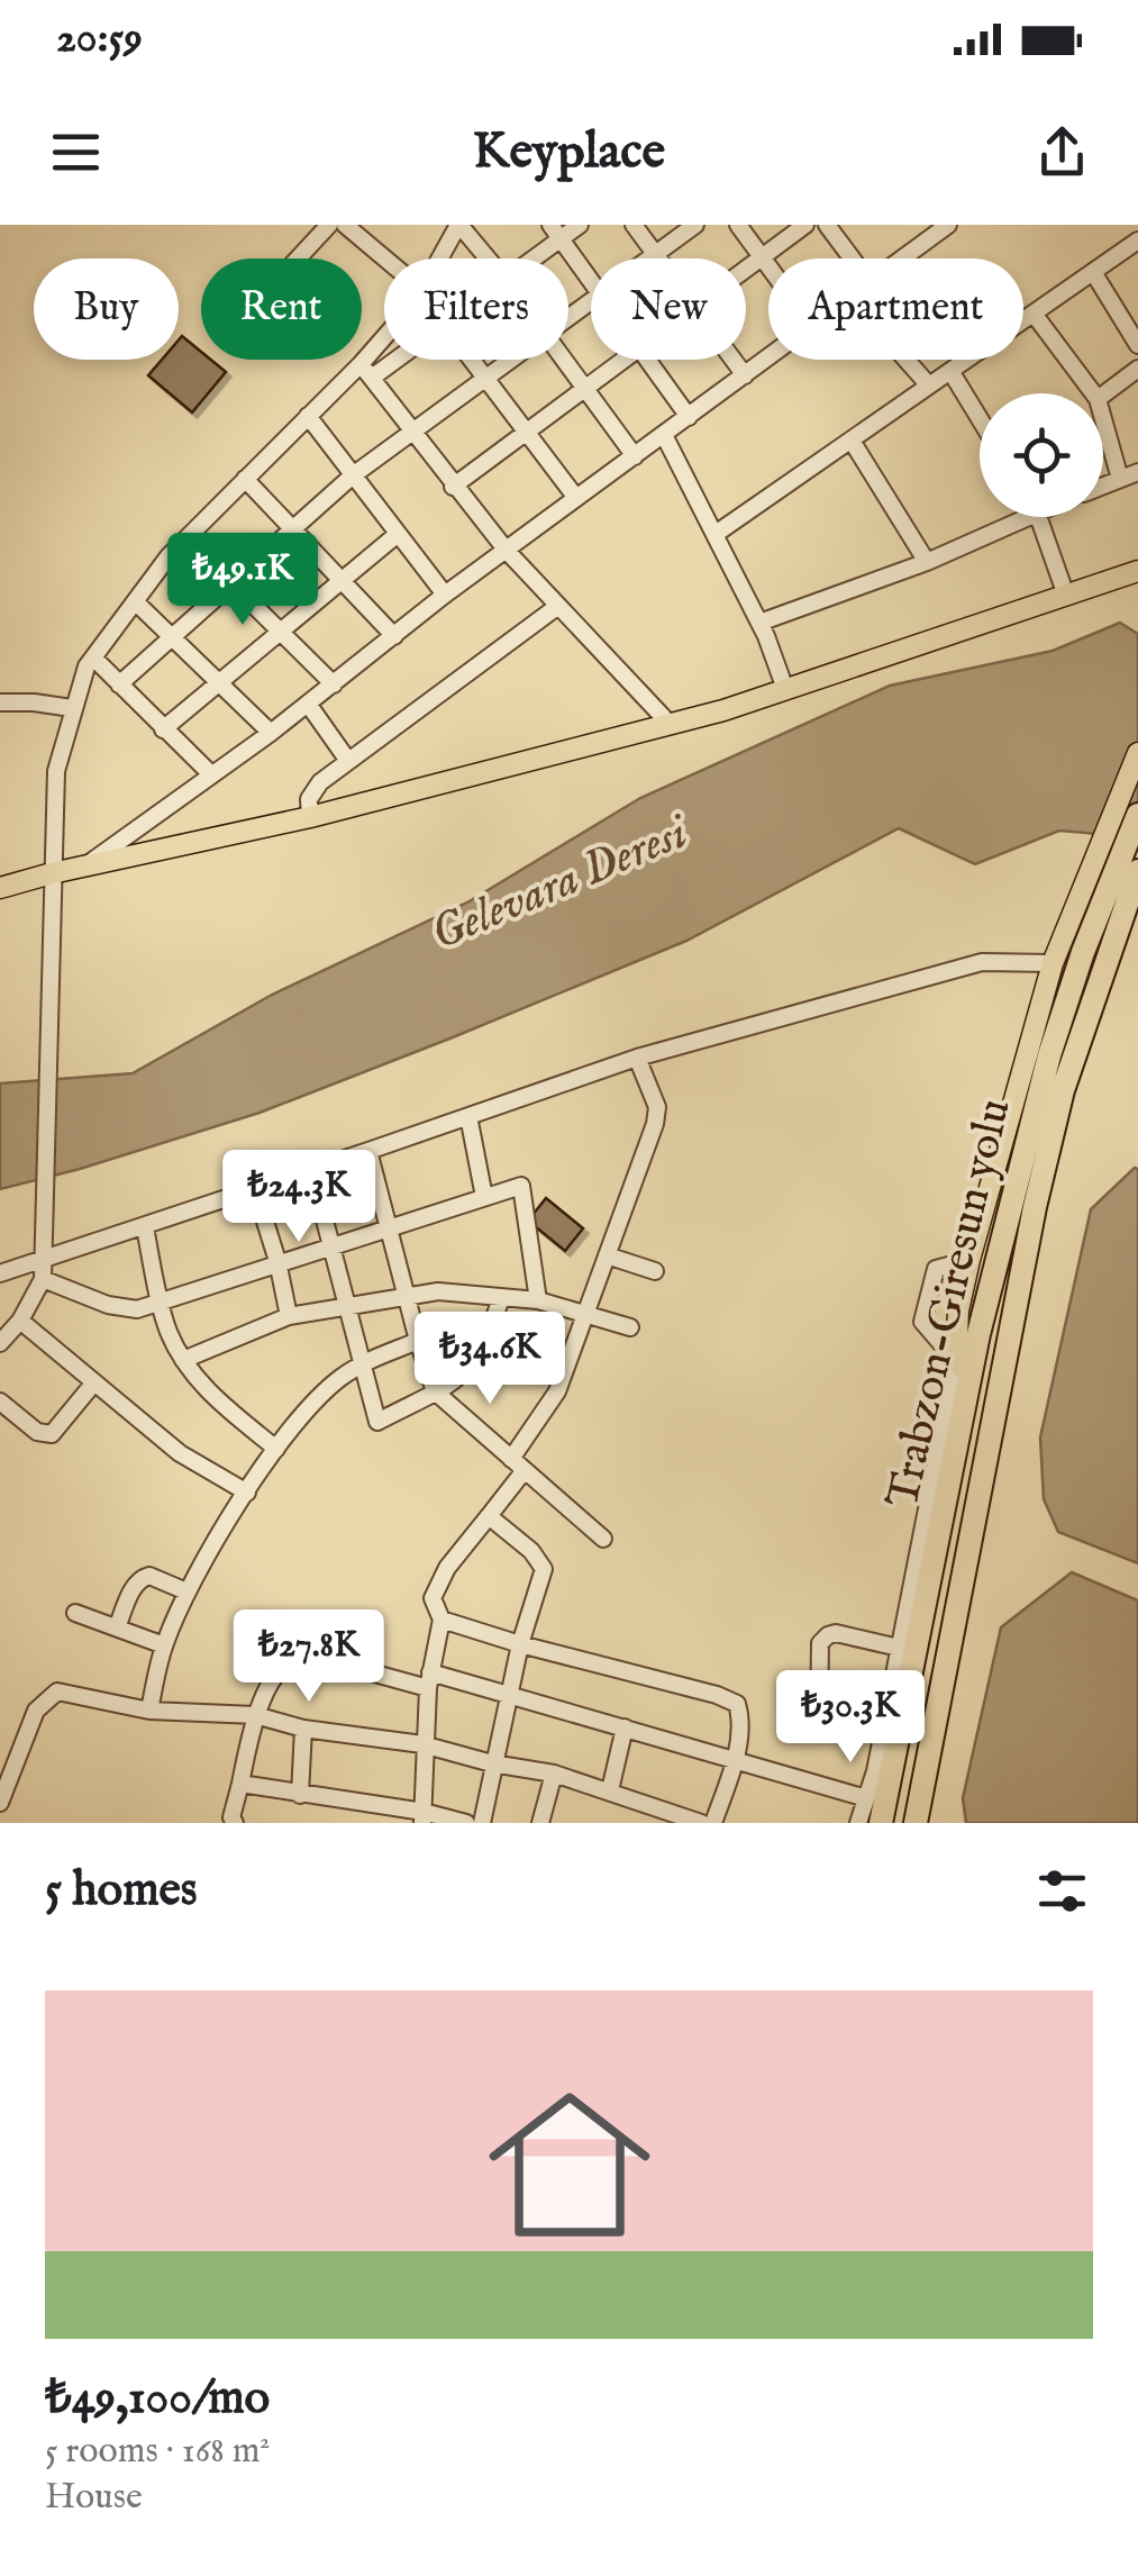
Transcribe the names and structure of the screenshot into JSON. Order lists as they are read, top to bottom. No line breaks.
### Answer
{"streets":{"highway":["Trabzon-Giresun yolu"]},"water":["Gelevara Deresi"],"page":{"status":"20:59","header":"Keyplace","chip":["Buy","Rent","Filters","New","Apartment"],"price":["₺49.1K","₺24.3K","₺34.6K","₺27.8K","₺30.3K"],"heading":"5 homes","list":[{"name":"₺49,100/mo","note":"5 rooms · 168 m² · House"}]}}
